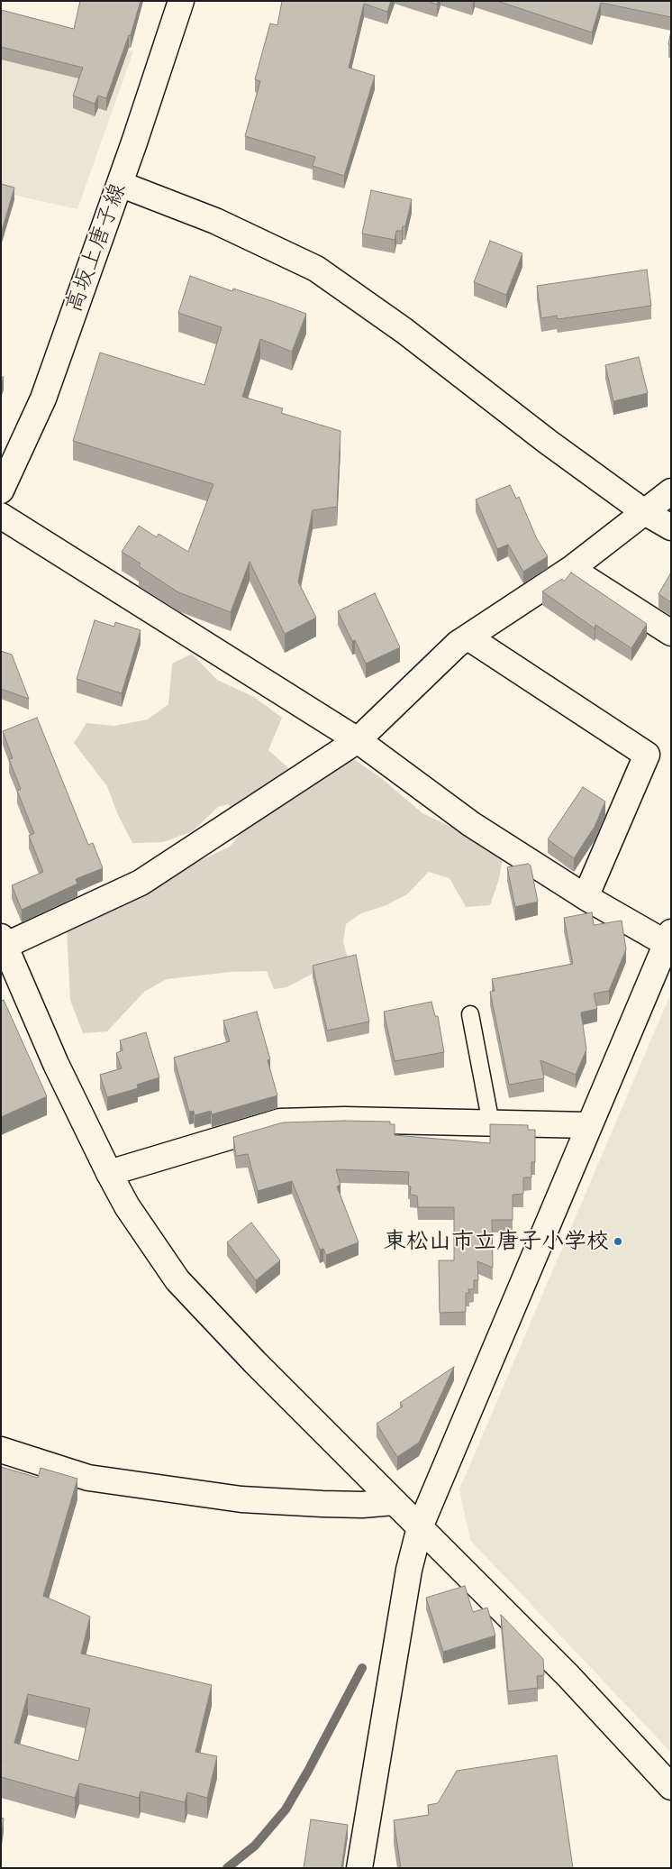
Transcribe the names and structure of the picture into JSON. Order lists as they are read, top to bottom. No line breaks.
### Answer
{"streets":{"street":["高坂上唐子線"]},"places":["東松山市立唐子小学校"]}
